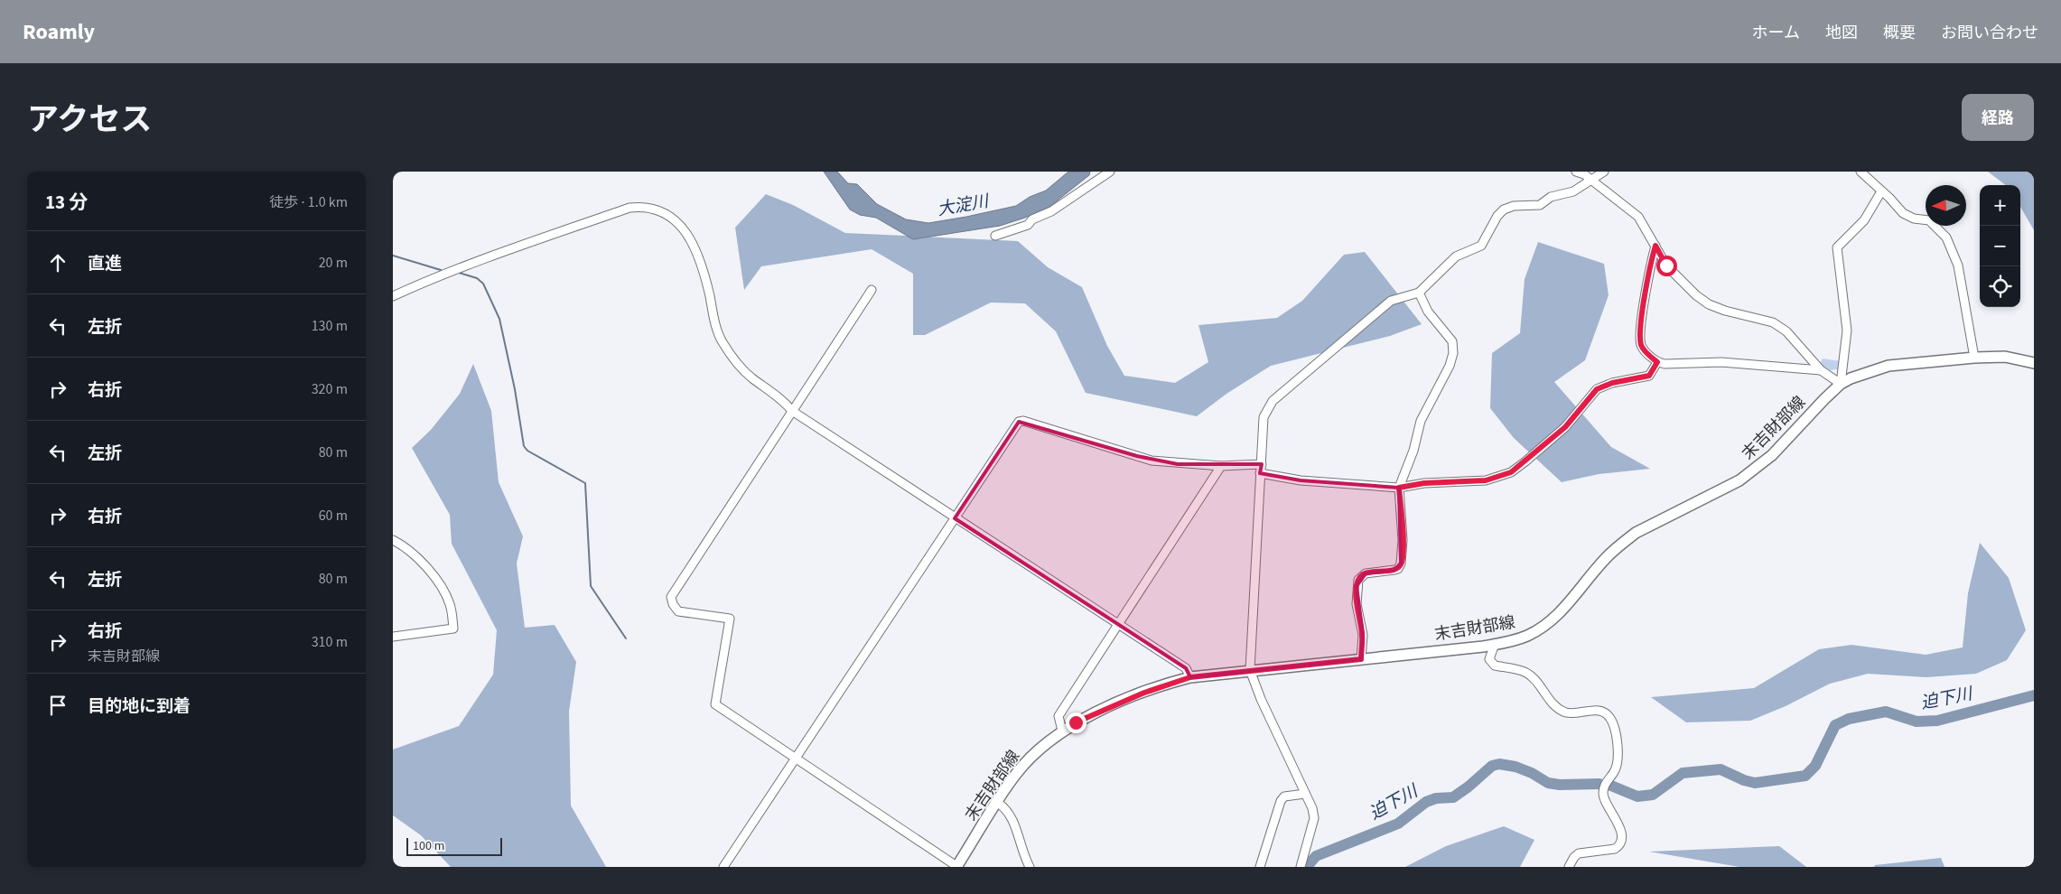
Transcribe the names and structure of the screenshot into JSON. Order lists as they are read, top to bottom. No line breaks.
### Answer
{"streets":{"main road":["末吉財部線"]},"water":["大淀川","迫下川"],"scale_bar":"100 m","north":"left","page":{"header":"Roamly","nav":["ホーム","地図","概要","お問い合わせ"],"title":"アクセス","buttons":"経路","heading":["13 分","徒歩 · 1.0 km"],"map_buttons":["+","−"],"list":[["直進","20 m"],["左折","130 m"],["右折","320 m"],["左折","80 m"],["右折","60 m"],["左折","80 m"],["右折","末吉財部線","310 m"],"目的地に到着"],"scale":"100 m"}}
